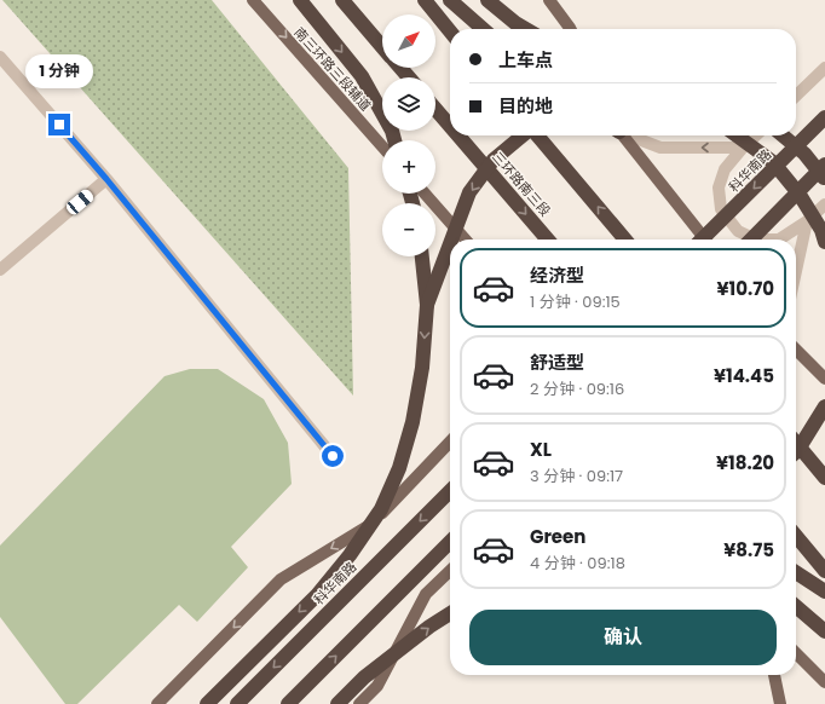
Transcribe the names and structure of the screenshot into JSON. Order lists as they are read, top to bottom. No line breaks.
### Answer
{"streets":{"highway":["科华南路","三环路南三段"],"main road":["南三环路三段辅道"]},"one_way":["南三环路三段辅道"],"north":"top right","page":{"map_buttons":["+","−"],"banner":["上车点","目的地"],"bubble":"1 分钟","list":[{"name":"经济型","note":"1 分钟 · 09:15","value":"¥10.70"},{"name":"舒适型","note":"2 分钟 · 09:16","value":"¥14.45"},{"name":"XL","note":"3 分钟 · 09:17","value":"¥18.20"},{"name":"Green","note":"4 分钟 · 09:18","value":"¥8.75"}],"buttons":"确认"}}
